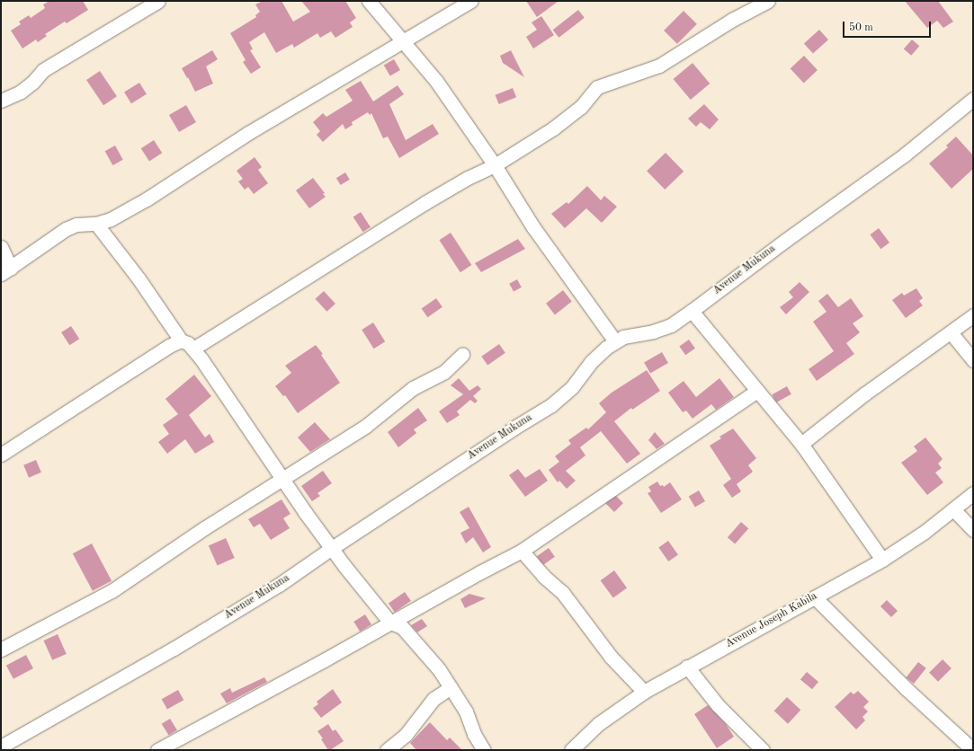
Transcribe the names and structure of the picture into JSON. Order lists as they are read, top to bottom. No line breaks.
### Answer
{"streets":{"street":["Avenue Mukuna","Avenue Joseph Kabila"]},"scale_bar":"50 m"}
